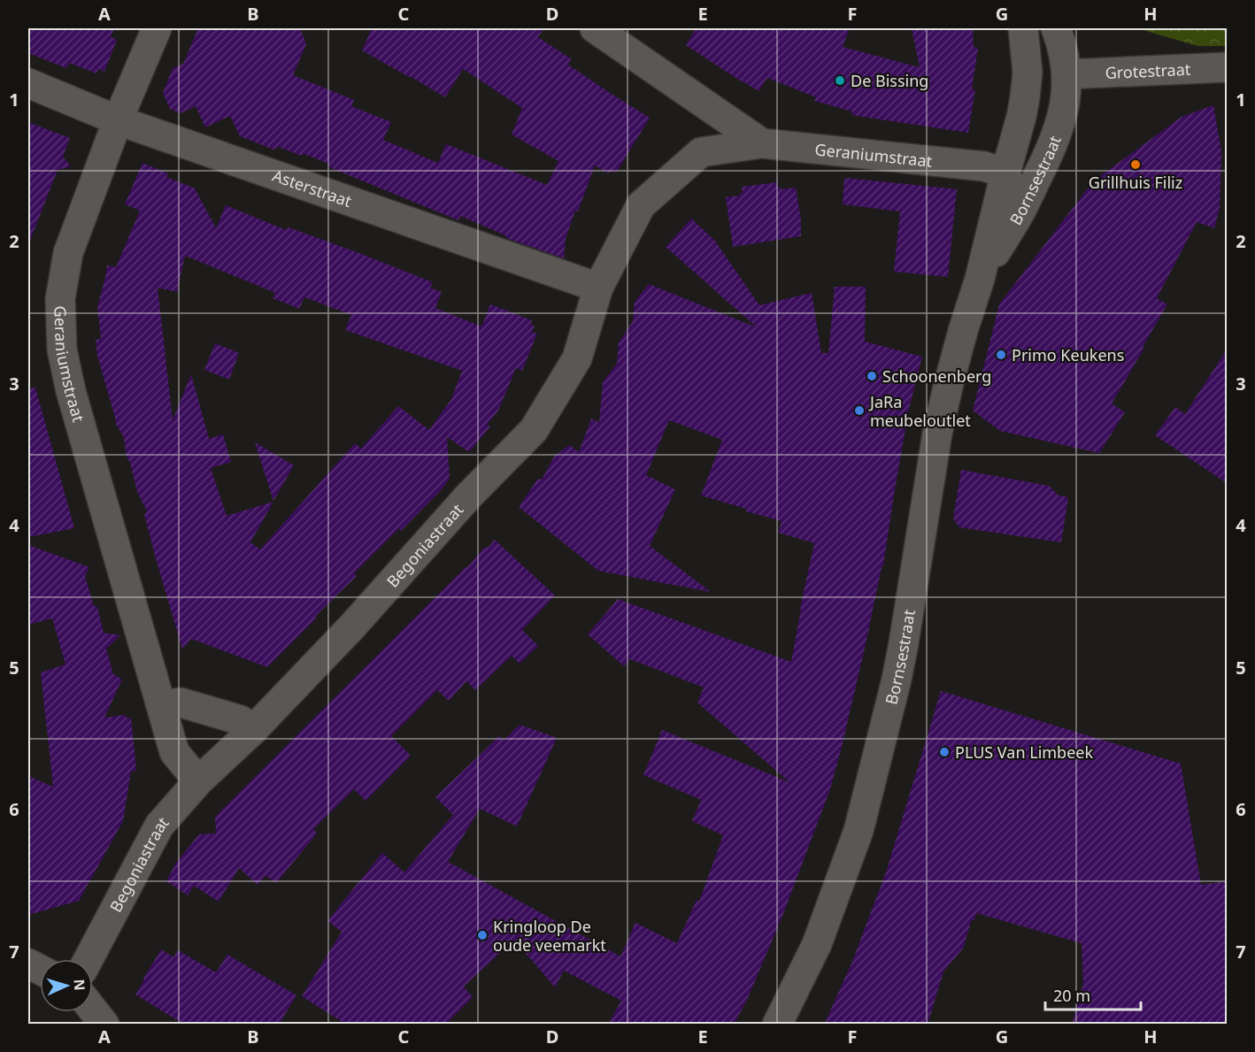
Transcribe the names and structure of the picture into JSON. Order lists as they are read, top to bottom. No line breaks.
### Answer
{"streets":{"street":["Grotestraat","Geraniumstraat","Bornsestraat","Asterstraat","Begoniastraat"]},"crossings":[["Grotestraat","Bornsestraat"],["Geraniumstraat","Bornsestraat"],["Geraniumstraat","Asterstraat"],["Geraniumstraat","Begoniastraat"],["Asterstraat","Begoniastraat"]],"places":["De Bissing","Grillhuis Filiz","Primo Keukens","Schoonenberg","JaRa meubeloutlet","PLUS Van Limbeek","Kringloop De oude veemarkt"],"scale_bar":"20 m","north":"right","grid":{"columns":["A","B","C","D","E","F","G","H"],"rows":["1","2","3","4","5","6","7"]}}
